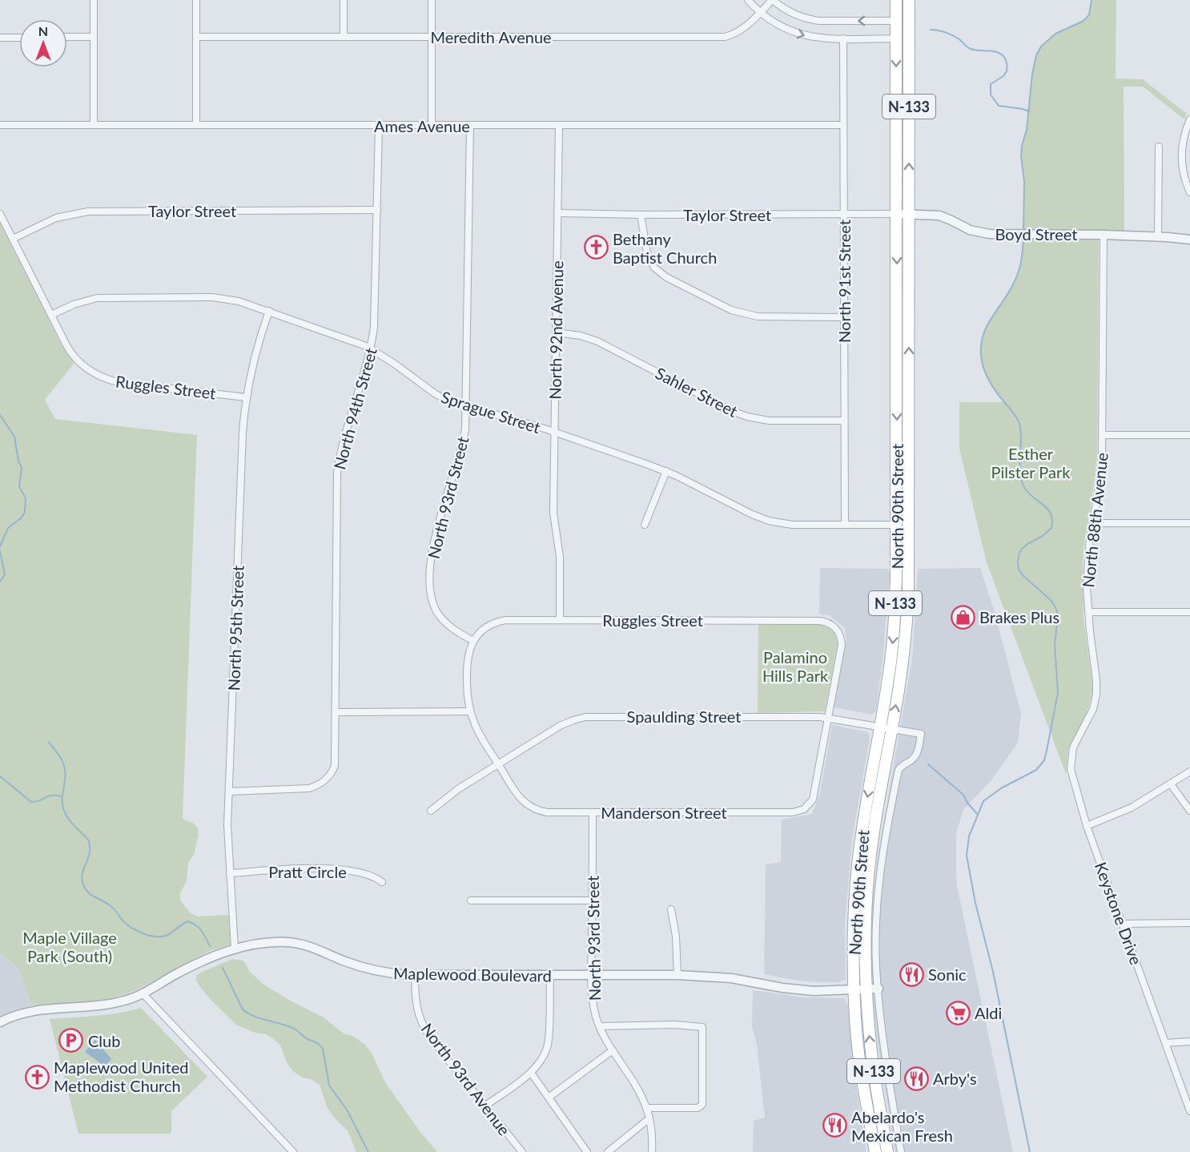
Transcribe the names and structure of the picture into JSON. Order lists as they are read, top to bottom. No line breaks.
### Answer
{"streets":{"main road":["N-133","North 90th Street"],"street":["Meredith Avenue","Ames Avenue","Taylor Street","Boyd Street","North 91st Street","North 92nd Avenue","Ruggles Street","Sahler Street","North 94th Street","Sprague Street","North 93rd Street","North 88th Avenue","North 95th Street","Spaulding Street","Manderson Street","Pratt Circle","Keystone Drive","Maplewood Boulevard","North 93rd Avenue"]},"crossings":[["Ames Avenue","North 91st Street"],["Ames Avenue","North 92nd Avenue"],["Ames Avenue","North 94th Street"],["Ames Avenue","North 93rd Street"],["Taylor Street","Boyd Street"],["Taylor Street","North 91st Street"],["Taylor Street","North 92nd Avenue"],["Taylor Street","Ruggles Street"],["Taylor Street","North 94th Street"],["Taylor Street","North 90th Street"],["Boyd Street","North 90th Street"],["Boyd Street","North 88th Avenue"],["North 91st Street","Sahler Street"],["North 91st Street","Sprague Street"],["North 92nd Avenue","Ruggles Street"],["North 92nd Avenue","Sahler Street"],["North 92nd Avenue","Sprague Street"],["Ruggles Street","Sprague Street"],["Ruggles Street","North 93rd Street"],["Ruggles Street","North 95th Street"],["Ruggles Street","Spaulding Street"],["Ruggles Street","Manderson Street"],["North 94th Street","Sprague Street"],["North 94th Street","North 95th Street"],["Sprague Street","North 93rd Street"],["Sprague Street","North 90th Street"],["Sprague Street","North 95th Street"],["North 93rd Street","Manderson Street"],["North 93rd Street","Maplewood Boulevard"],["North 90th Street","Spaulding Street"],["North 90th Street","Maplewood Boulevard"],["North 88th Avenue","Keystone Drive"],["North 95th Street","Pratt Circle"],["North 95th Street","Maplewood Boulevard"],["Spaulding Street","Manderson Street"],["Spaulding Street","Maplewood Boulevard"],["Maplewood Boulevard","North 93rd Avenue"]],"parks":["Esther Pilster Park","Palamino Hills Park","Maple Village Park (South)"],"places":{"church":["Bethany Baptist Church","Maplewood United Methodist Church"],"shop":["Brakes Plus"],"restaurant":["Sonic","Arby's","Abelardo's Mexican Fresh"],"supermarket":["Aldi"],"parking":["Club"]},"north":"top"}
